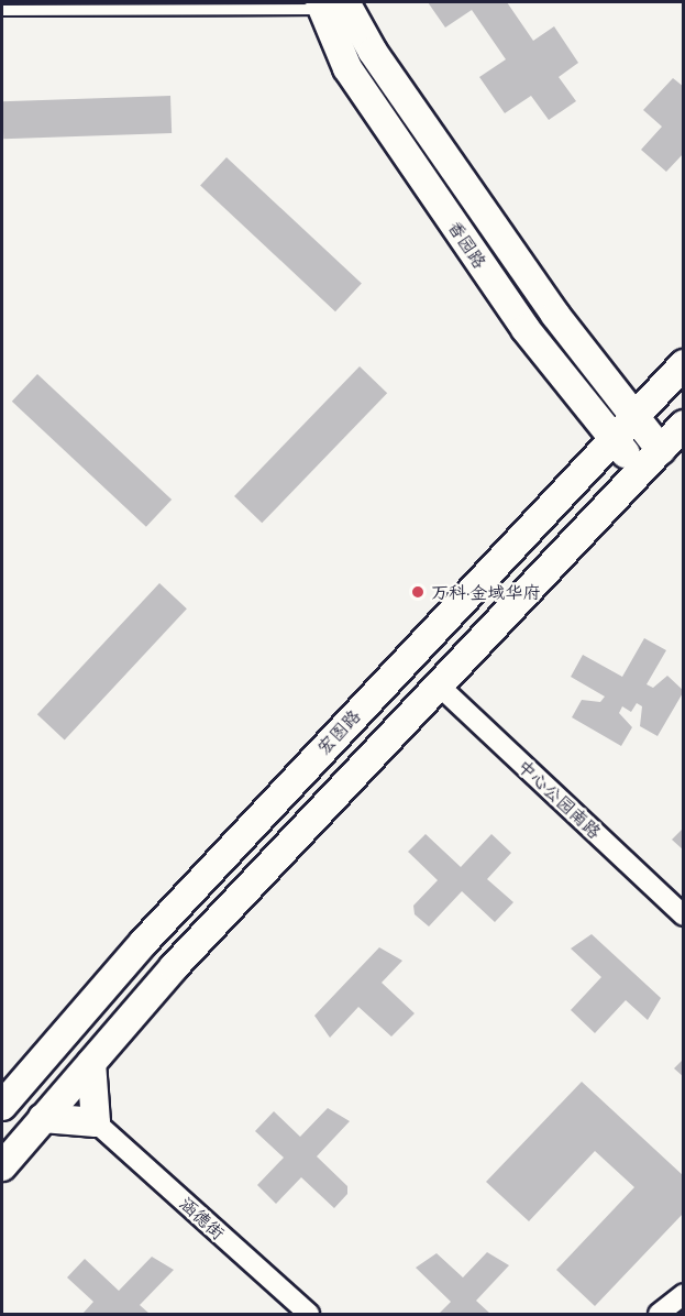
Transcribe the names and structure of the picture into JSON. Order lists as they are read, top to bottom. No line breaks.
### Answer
{"streets":{"main road":["香园路","宏图路"],"street":["中心公园南路","涵德街"]},"crossings":[["香园路","宏图路"]],"places":["万科·金域华府"]}
